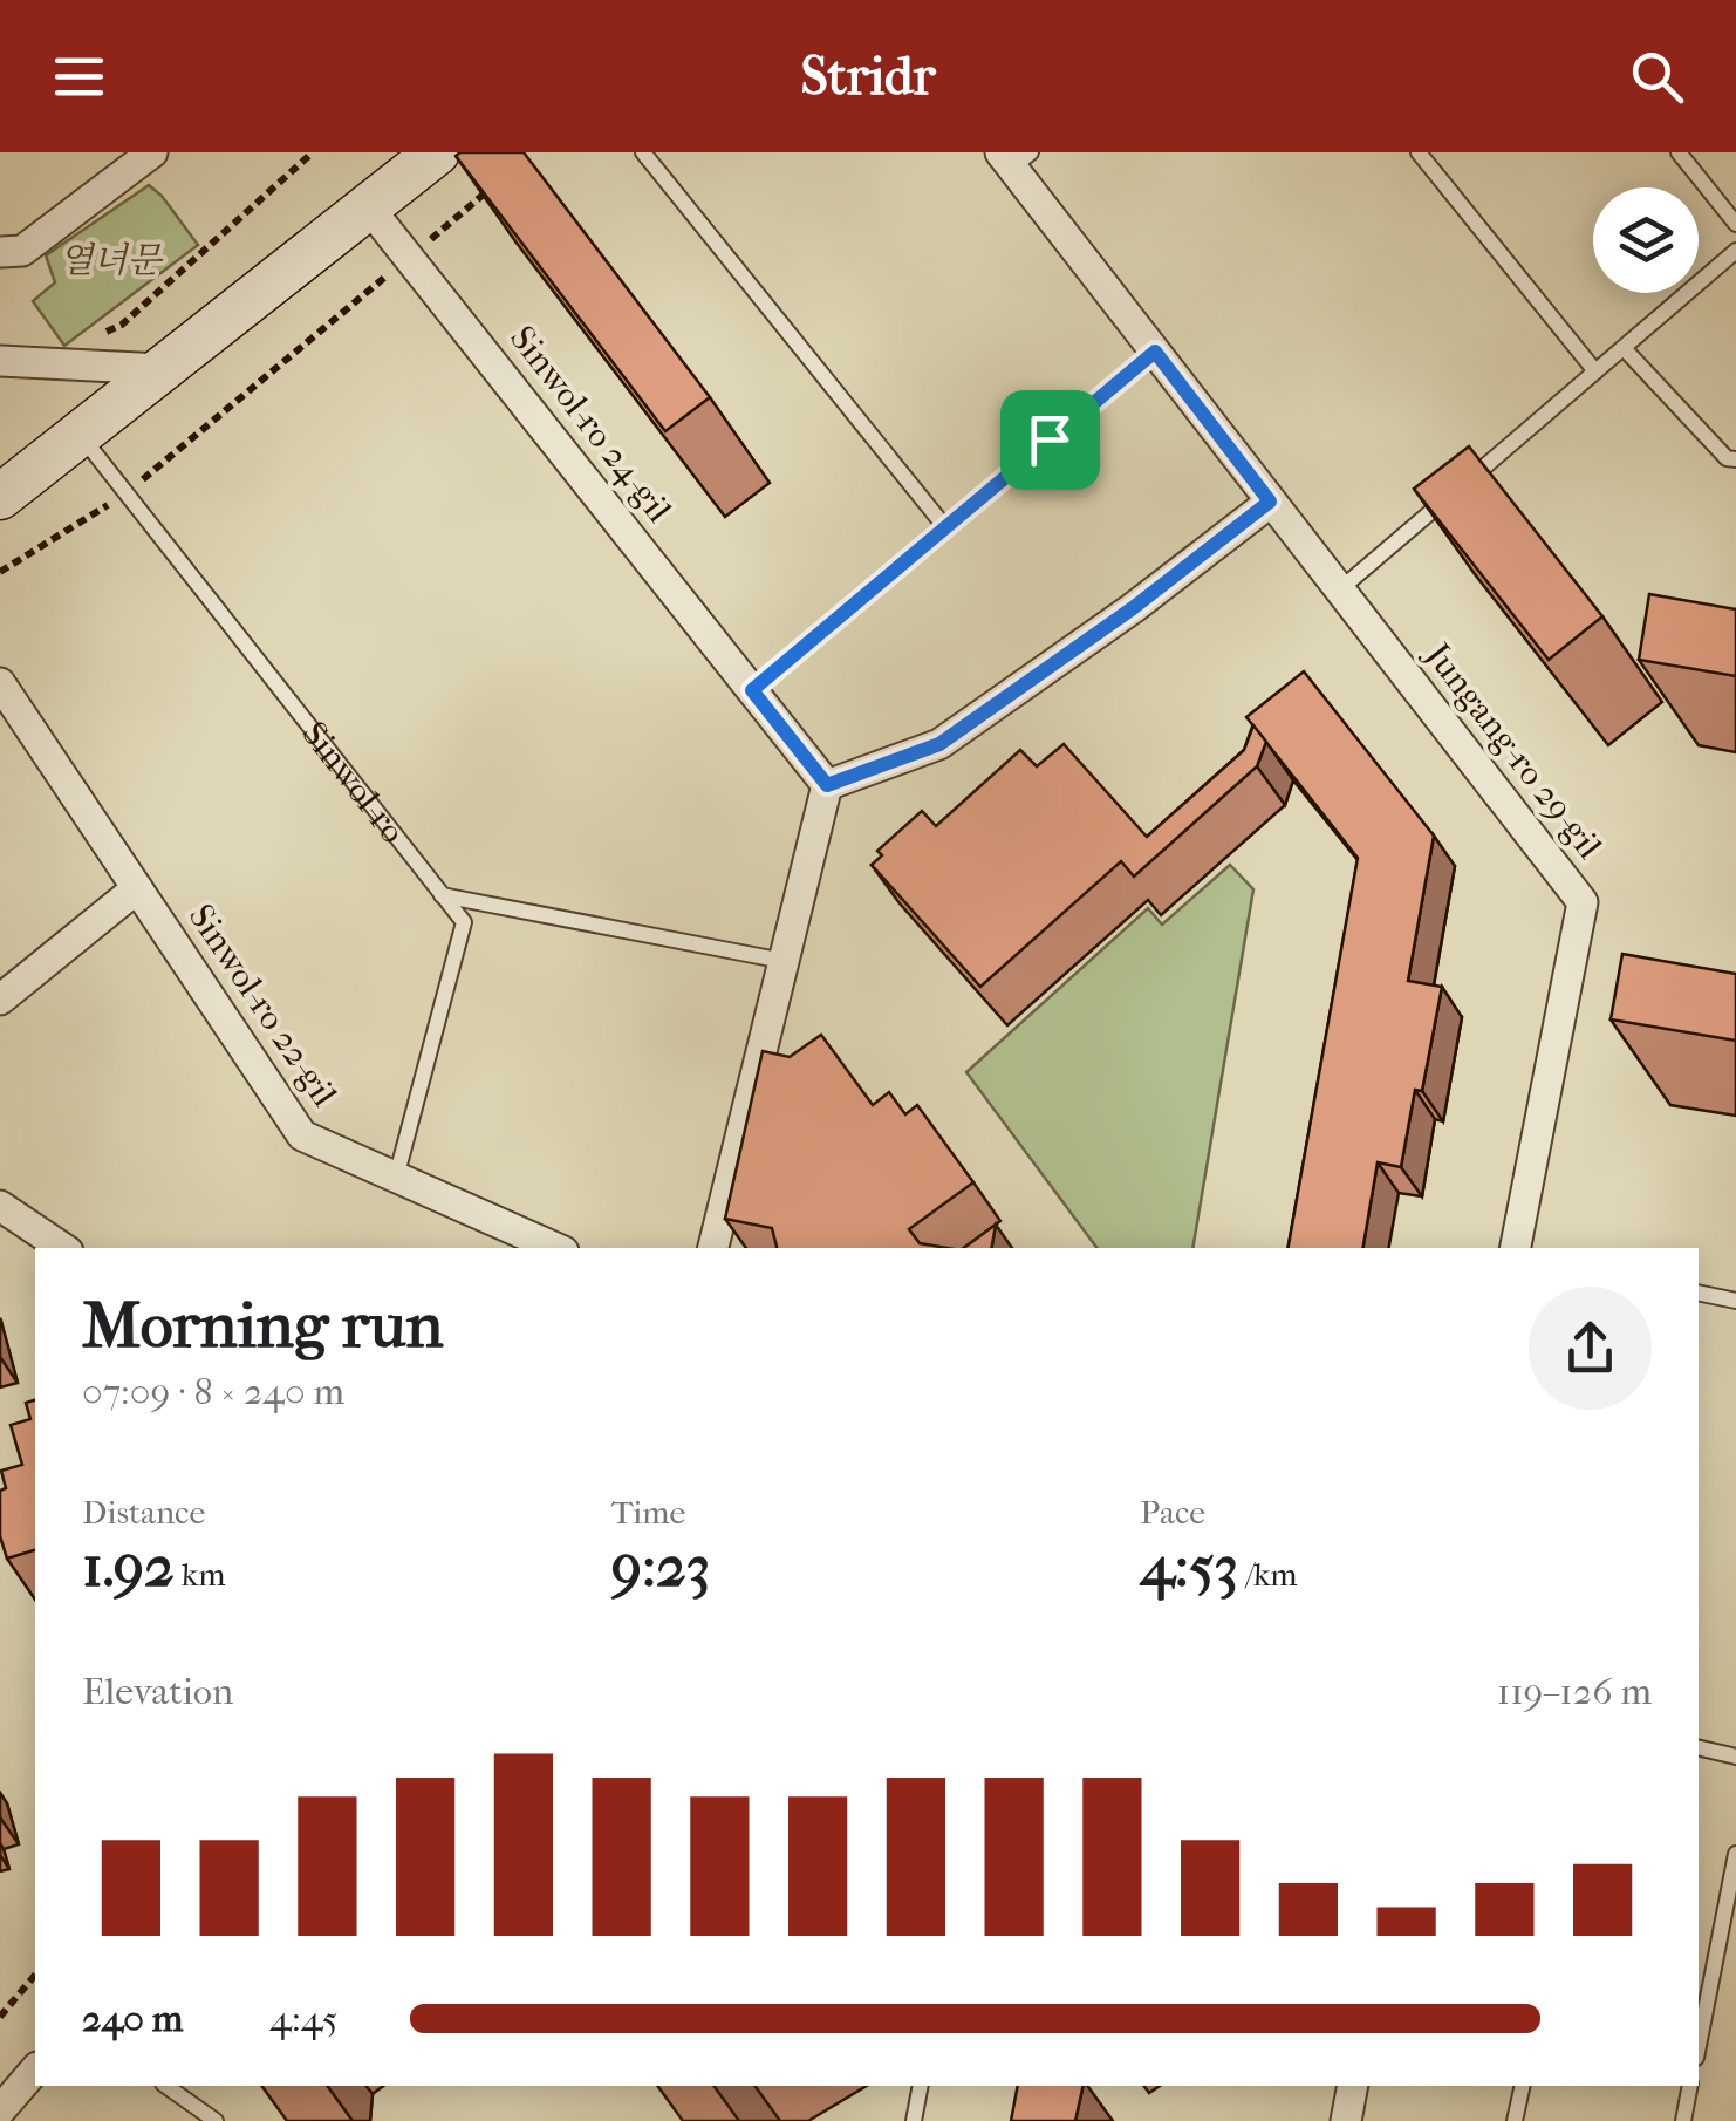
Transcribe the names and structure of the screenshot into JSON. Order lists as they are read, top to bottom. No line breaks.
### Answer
{"streets":{"street":["Sinwol-ro 24-gil","Jungang-ro 29-gil","Sinwol-ro 22-gil"],"lane":["Sinwol-ro"]},"crossings":[["Sinwol-ro","Sinwol-ro 22-gil"]],"parks":["열녀문"],"page":{"header":"Stridr","heading":["Morning run","07:09 · 8 × 240 m"],"stats":[["Distance","1.92 km"],["Time","9:23"],["Pace","4:53 /km"]],"chart":["Elevation","119–126 m"],"list":[{"name":"240 m","note":"4:45"}]}}
